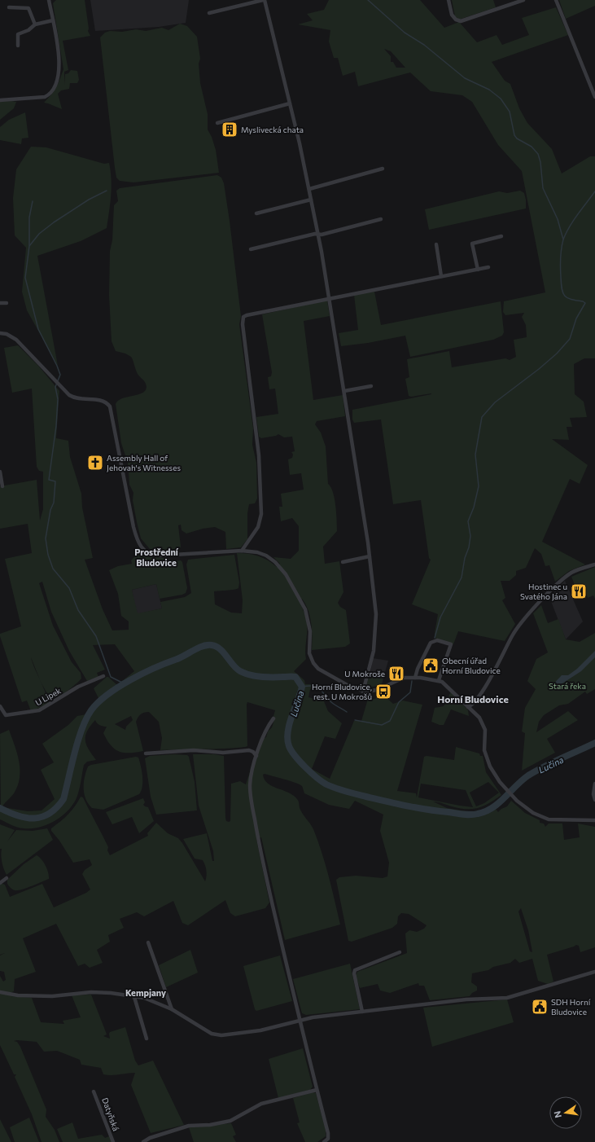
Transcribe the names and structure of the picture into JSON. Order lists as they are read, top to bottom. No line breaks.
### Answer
{"streets":{"street":["U Lipek","Datyňská"]},"districts":["Prostřední Bludovice","Horní Bludovice","Kempjany"],"water":["Lučina"],"parks":["Stará řeka"],"places":{"building":["Myslivecká chata"],"church":["Assembly Hall of Jehovah's Witnesses"],"restaurant":["Hostinec u Svatého Jána","U Mokroše"],"public building":["Obecní úřad Horní Bludovice","SDH Horní Bludovice"],"bus stop":["Horní Bludovice, rest. U Mokrošů"]},"north":"left"}
